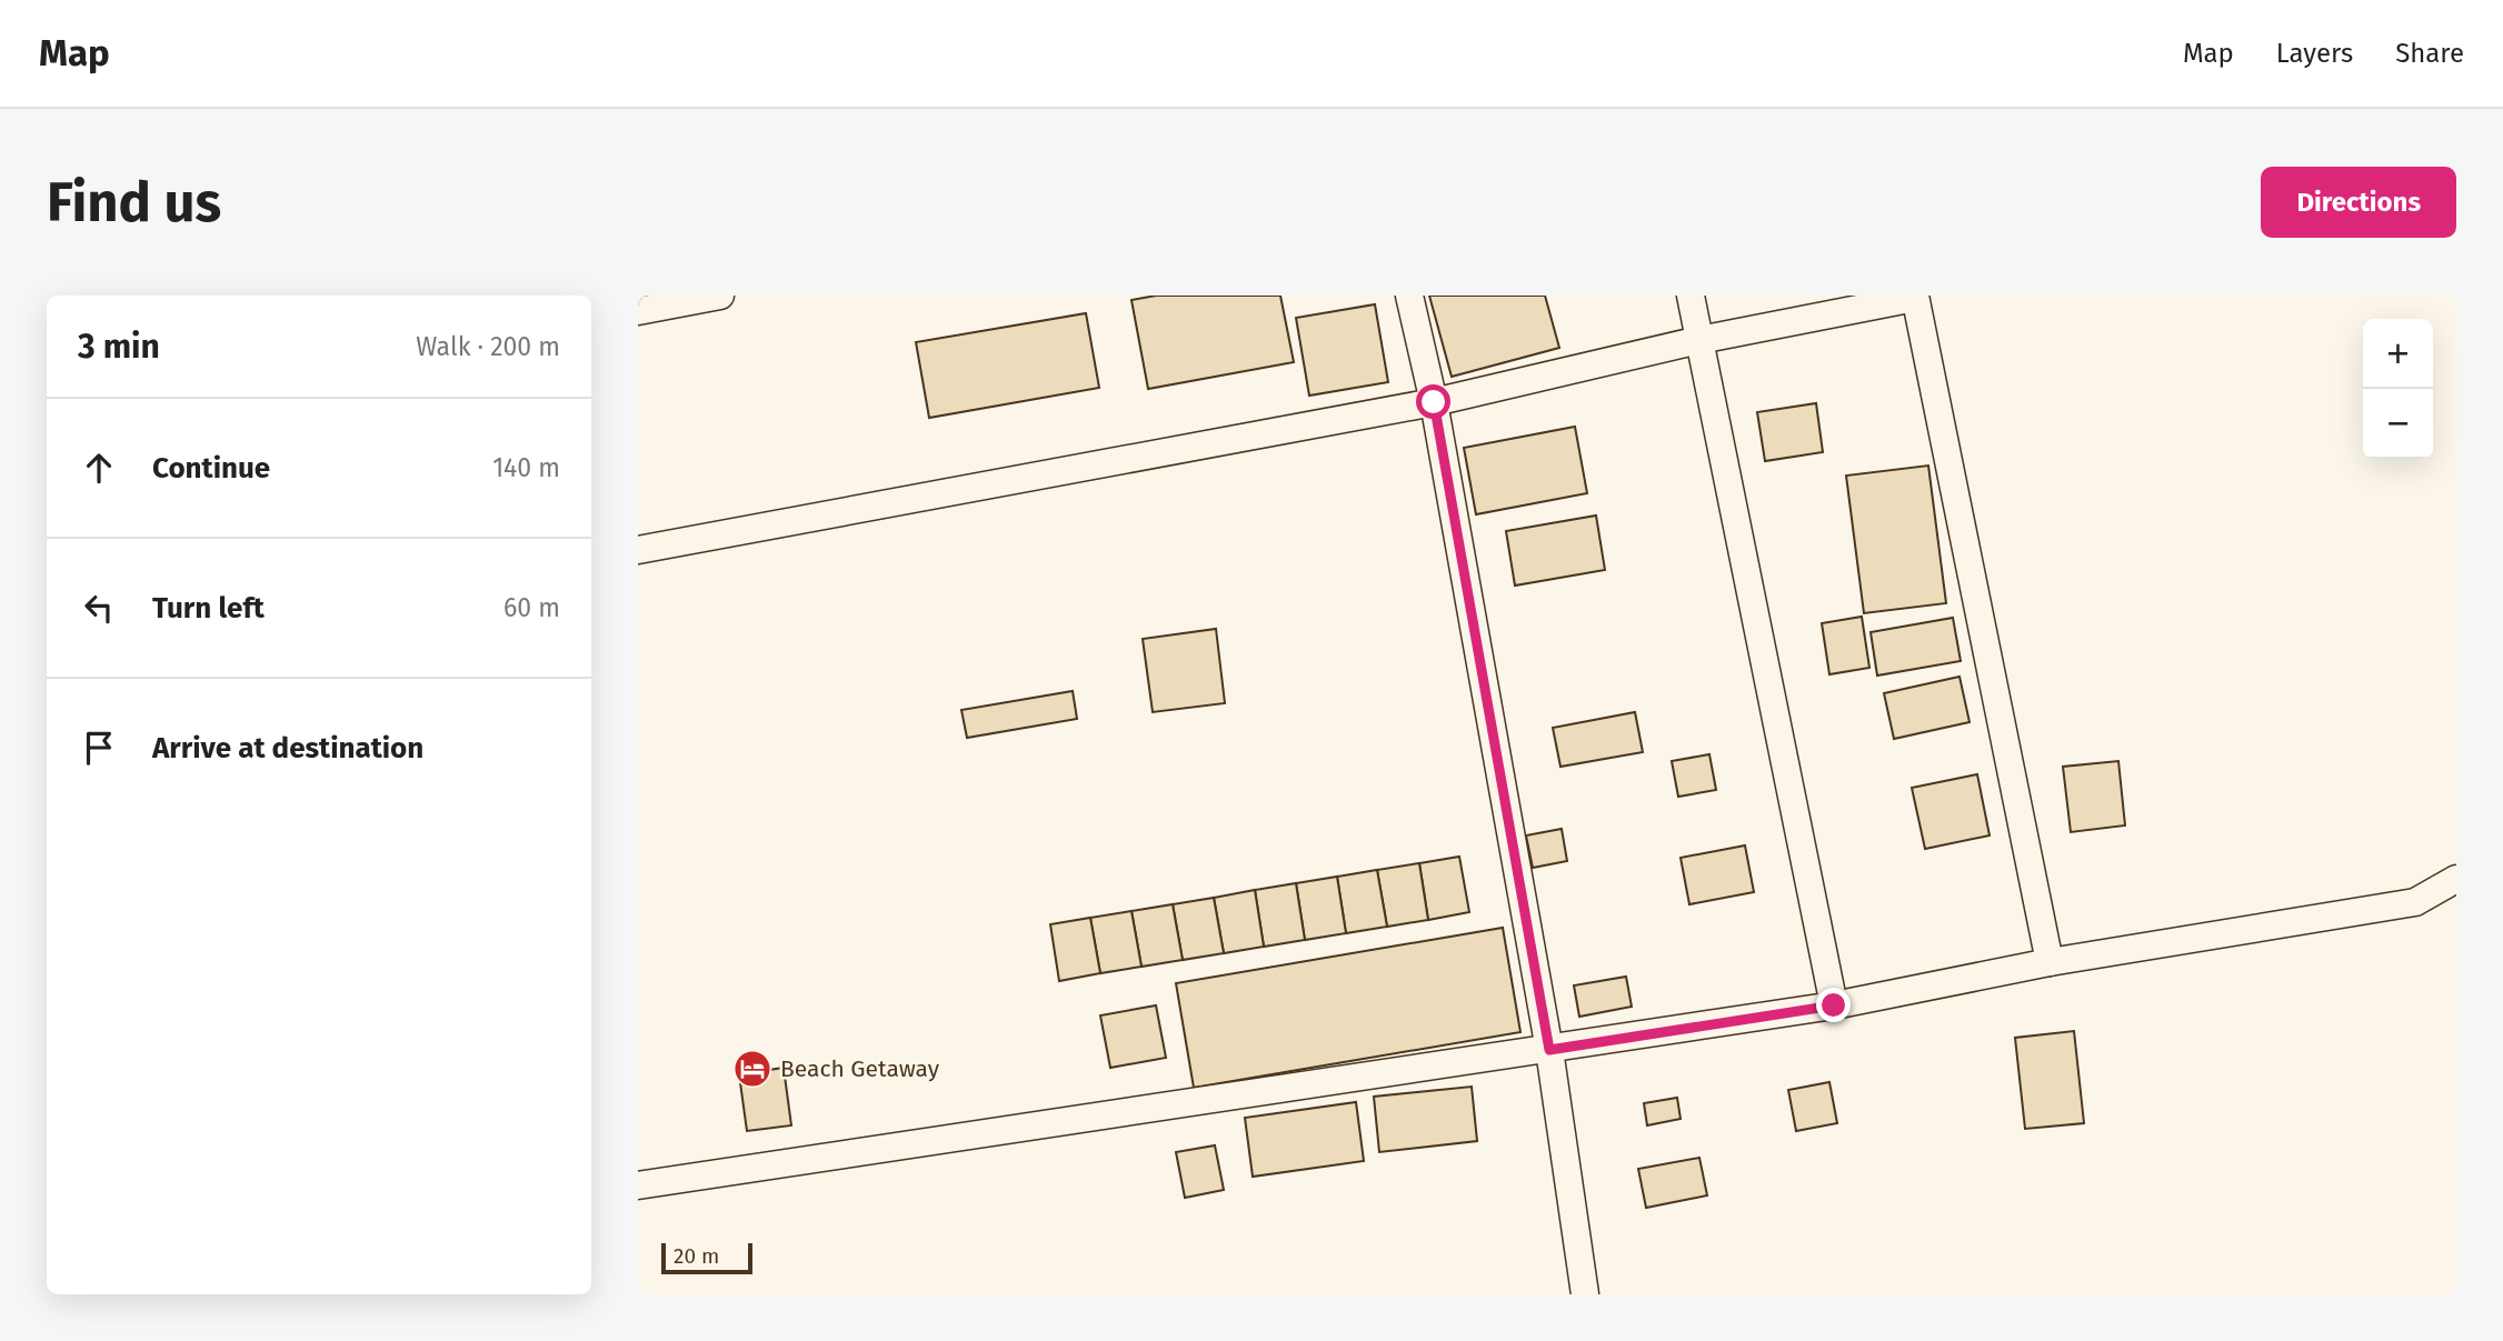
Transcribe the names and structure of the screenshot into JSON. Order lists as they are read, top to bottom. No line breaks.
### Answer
{"places":{"hotel":["Beach Getaway"]},"scale_bar":"20 m","page":{"header":"Map","nav":["Map","Layers","Share"],"buttons":"Directions","title":"Find us","heading":["3 min","Walk · 200 m"],"map_buttons":["+","−"],"list":[["Continue","140 m"],["Turn left","60 m"],"Arrive at destination"],"scale":"20 m"}}
